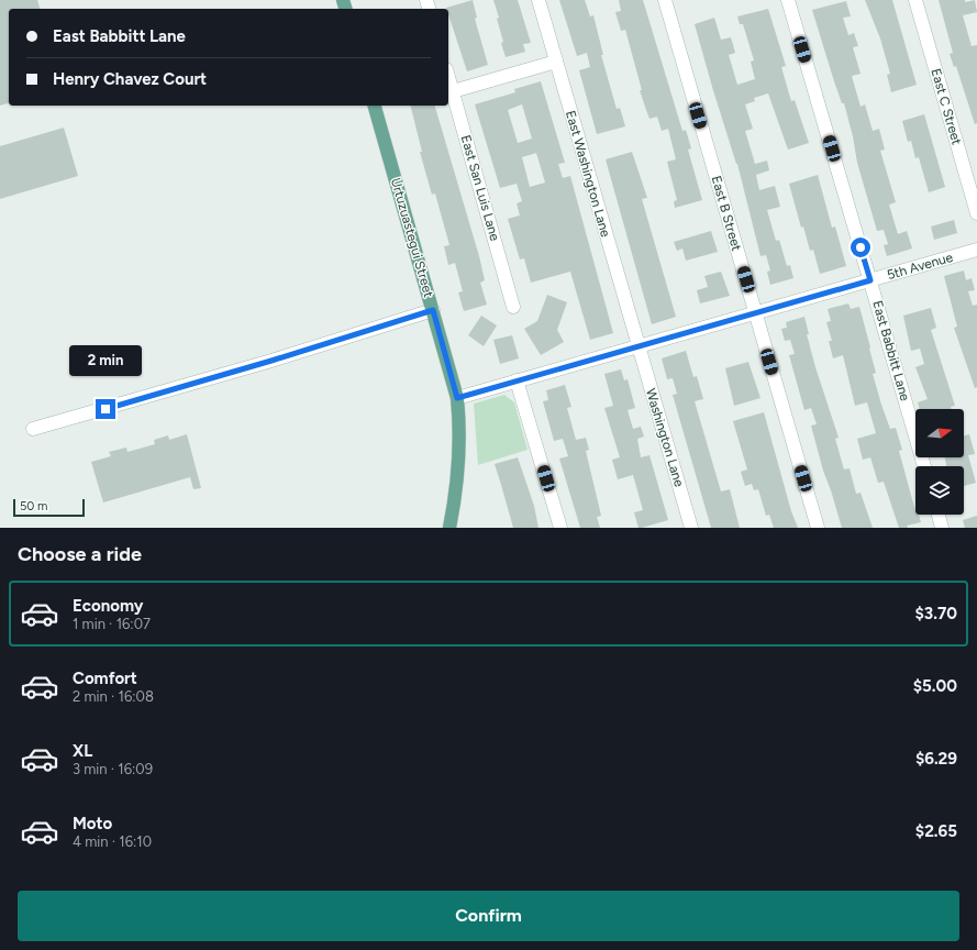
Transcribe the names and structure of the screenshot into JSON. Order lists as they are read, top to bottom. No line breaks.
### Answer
{"streets":{"main road":["Urtuzuastegui Street"],"street":["East C Street","East Washington Lane","East San Luis Lane","East B Street","5th Avenue","East Babbitt Lane","Washington Lane"]},"crossings":[["East Washington Lane","5th Avenue"],["East Washington Lane","Washington Lane"],["East B Street","5th Avenue"],["Urtuzuastegui Street","5th Avenue"],["5th Avenue","East Babbitt Lane"],["5th Avenue","Washington Lane"]],"scale_bar":"50 m","north":"right","page":{"banner":["East Babbitt Lane","Henry Chavez Court"],"bubble":"2 min","scale":"50 m","heading":"Choose a ride","list":[{"name":"Economy","note":"1 min · 16:07","value":"$3.70"},{"name":"Comfort","note":"2 min · 16:08","value":"$5.00"},{"name":"XL","note":"3 min · 16:09","value":"$6.29"},{"name":"Moto","note":"4 min · 16:10","value":"$2.65"}],"buttons":"Confirm"}}
